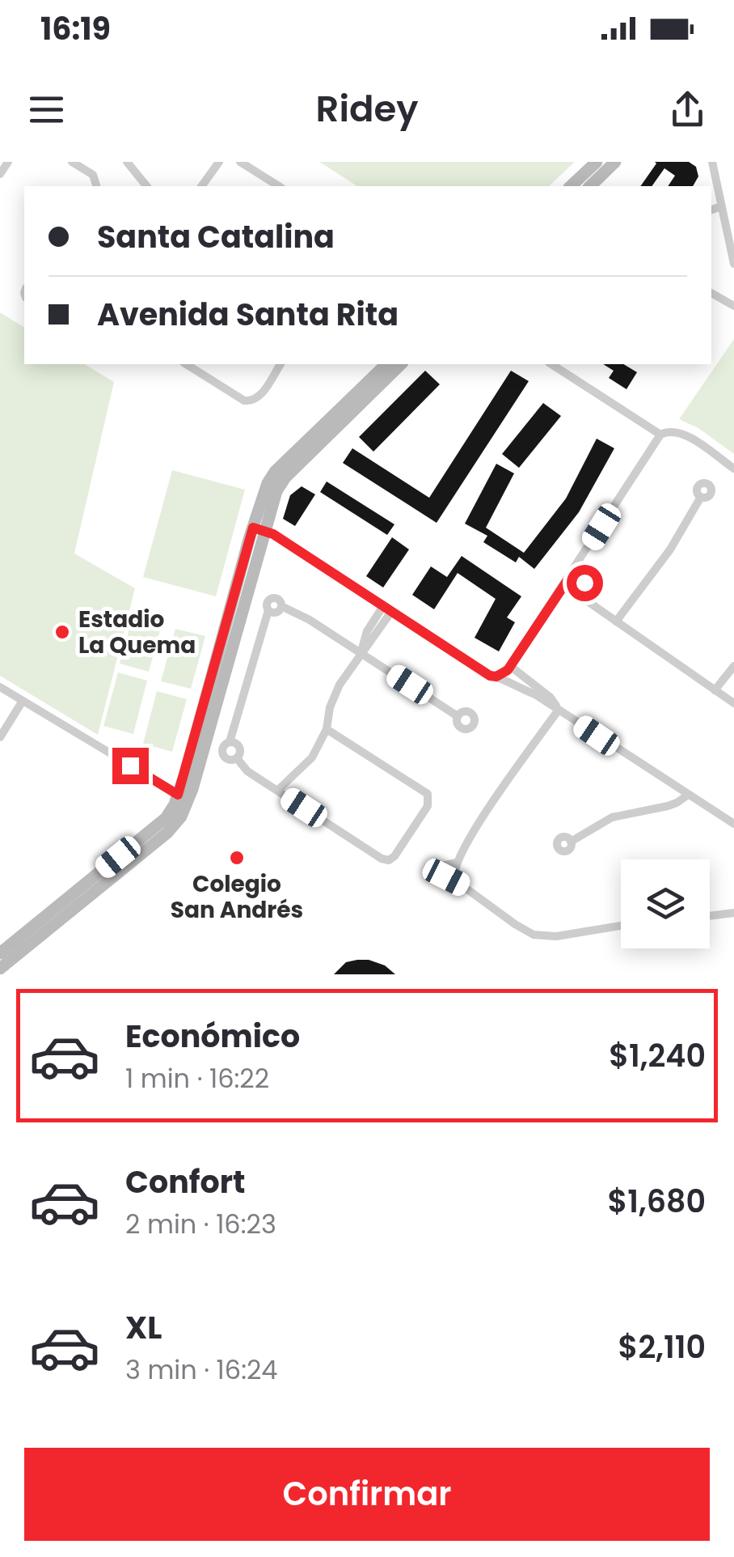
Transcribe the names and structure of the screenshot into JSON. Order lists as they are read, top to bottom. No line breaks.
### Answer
{"places":["Estadio La Quema","Colegio San Andrés"],"page":{"status":"16:19","header":"Ridey","banner":["Santa Catalina","Avenida Santa Rita"],"list":[{"name":"Económico","note":"1 min · 16:22","value":"$1,240"},{"name":"Confort","note":"2 min · 16:23","value":"$1,680"},{"name":"XL","note":"3 min · 16:24","value":"$2,110"}],"buttons":"Confirmar"}}
